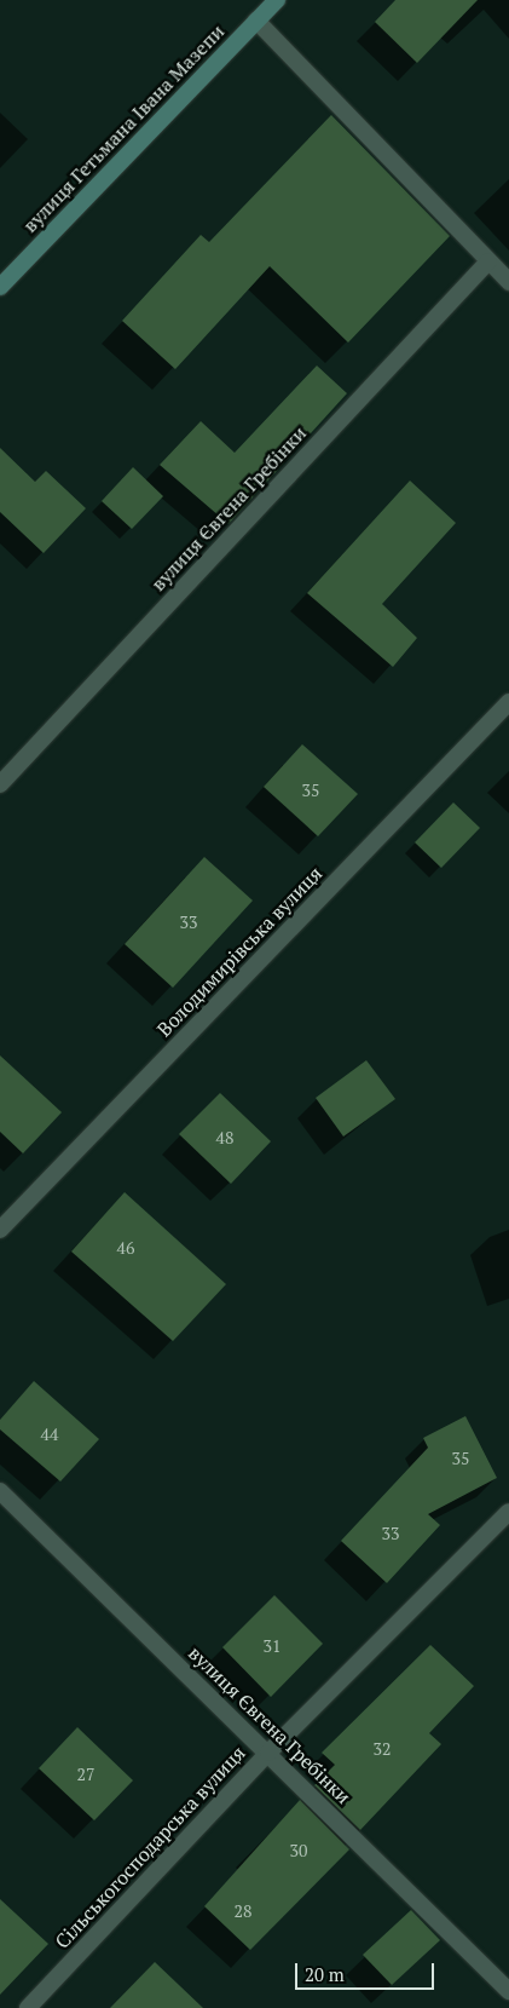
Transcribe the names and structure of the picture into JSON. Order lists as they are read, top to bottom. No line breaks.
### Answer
{"streets":{"main road":["вулиця Гетьмана Івана Мазепи"],"street":["вулиця Євгена Гребінки","Володимирівська вулиця","Сільськогосподарська вулиця"]},"crossings":[["вулиця Євгена Гребінки","Сільськогосподарська вулиця"]],"house_numbers":["35","33","48","46","44","35","33","31","32","27","30","28"],"scale_bar":"20 m"}
